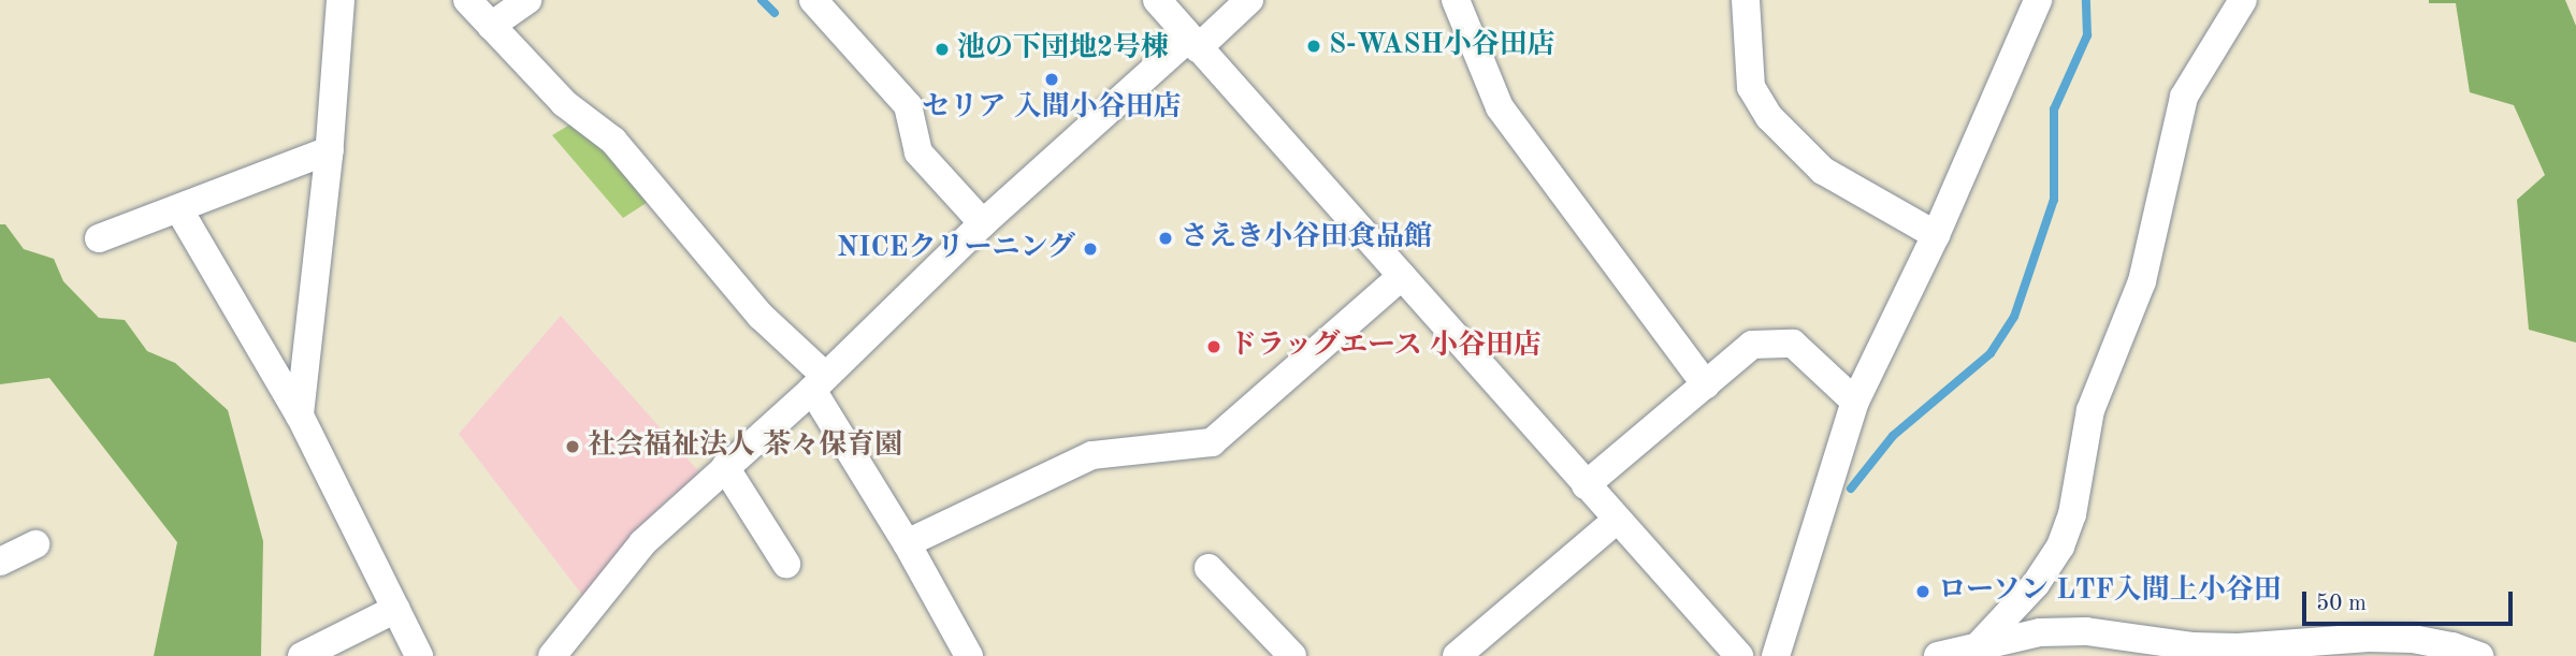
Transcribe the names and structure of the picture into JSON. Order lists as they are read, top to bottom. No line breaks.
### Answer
{"places":["S-WASH小谷田店","池の下団地2号棟","セリア 入間小谷田店","さえき小谷田食品館","NICEクリーニング","ドラッグエース 小谷田店","社会福祉法人 茶々保育園","ローソン LTF入間上小谷田"],"scale_bar":"50 m"}
